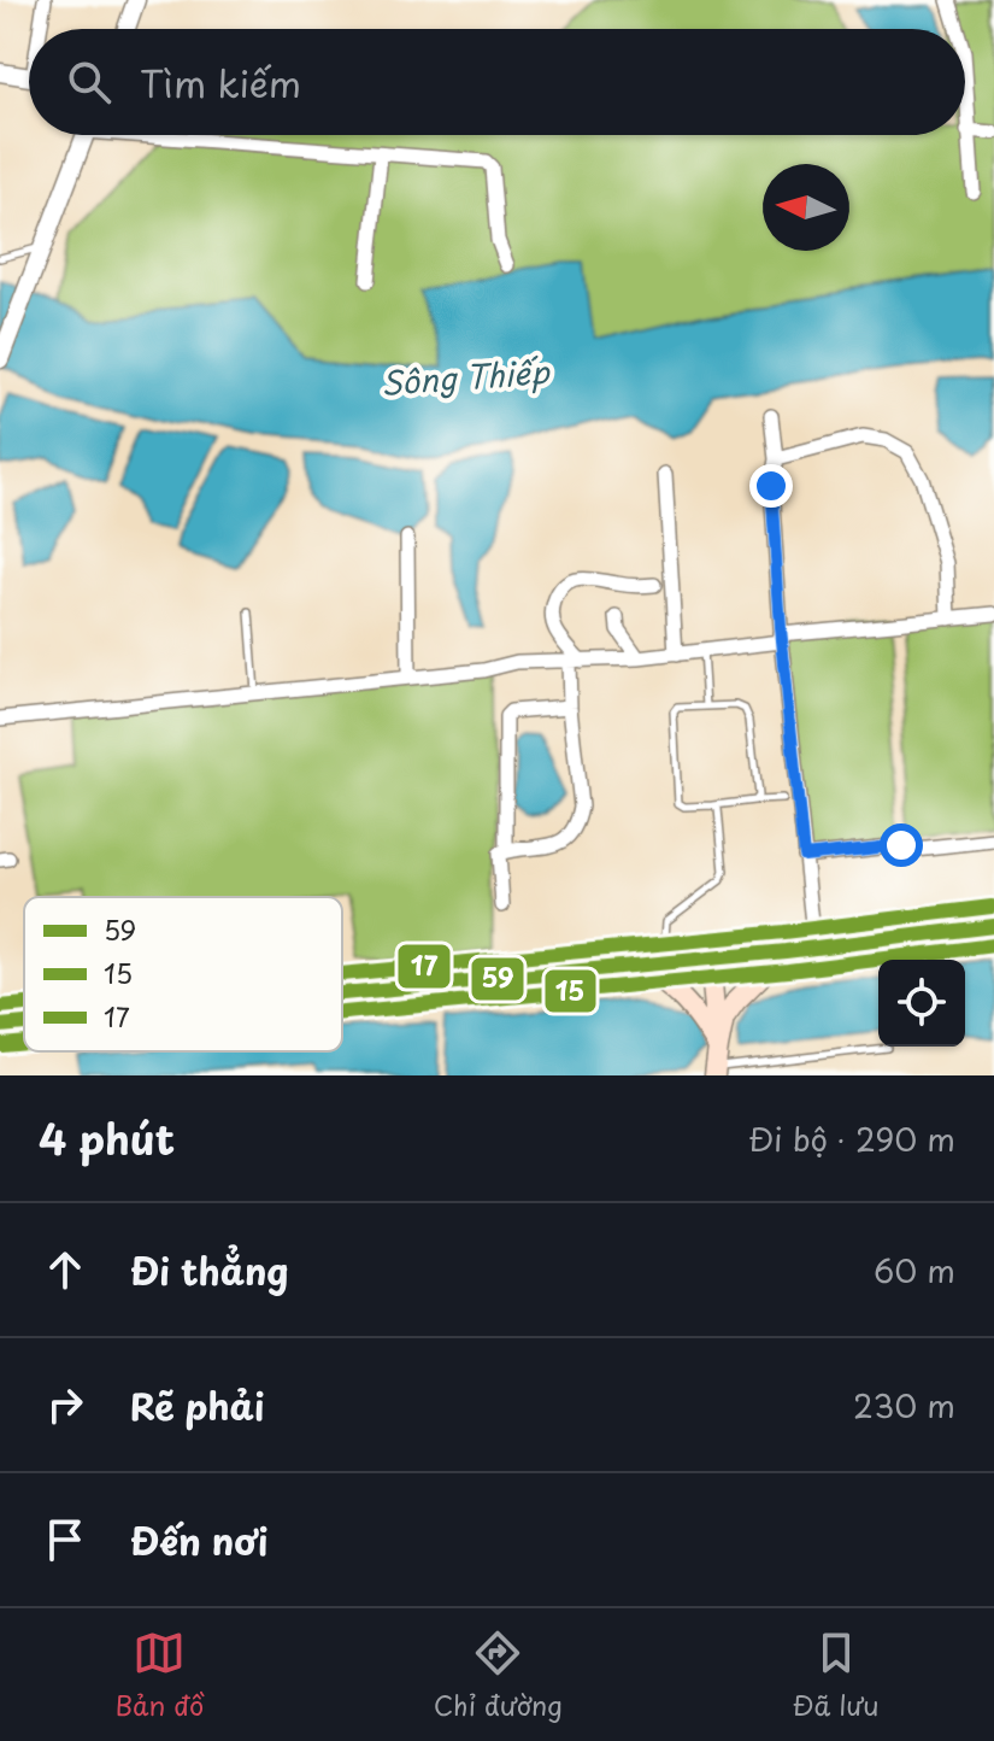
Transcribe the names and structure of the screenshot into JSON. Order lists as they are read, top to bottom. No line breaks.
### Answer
{"water":["Sông Thiếp"],"lines":["transit line 17","transit line 59","transit line 15"],"legend":["59","15","17"],"north":"left","page":{"search":"Tìm kiếm","heading":["4 phút","Đi bộ · 290 m"],"list":[["Đi thẳng","60 m"],["Rẽ phải","230 m"],"Đến nơi"],"nav":["Bản đồ","Chỉ đường","Đã lưu"]}}
